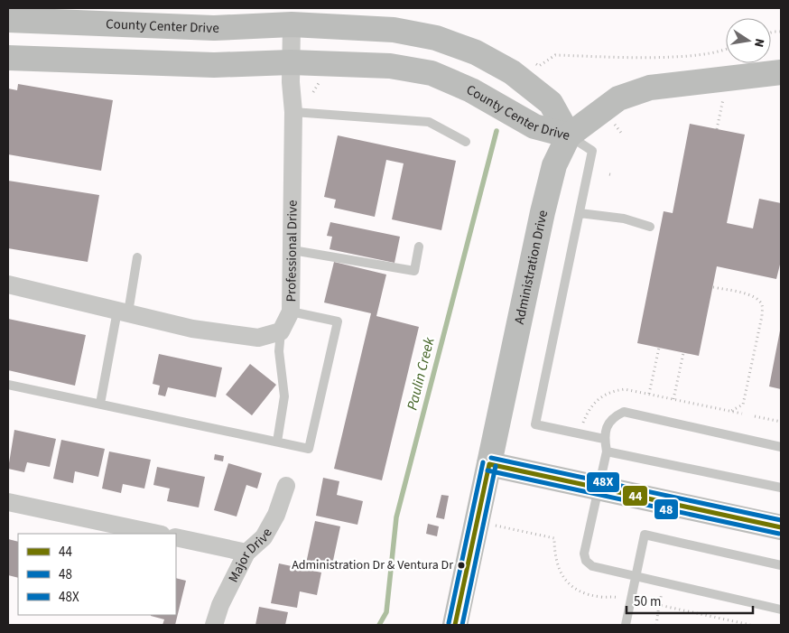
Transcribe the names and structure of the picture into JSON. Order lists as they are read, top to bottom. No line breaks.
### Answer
{"streets":{"street":["County Center Drive","Professional Drive","Administration Drive","Major Drive"]},"crossings":[["County Center Drive","Professional Drive"],["County Center Drive","Administration Drive"]],"water":["Paulin Creek"],"places":["Administration Dr & Ventura Dr"],"lines":["transit line 48X","transit line 44","transit line 48"],"legend":["44","48","48X"],"scale_bar":"50 m","north":"right"}
